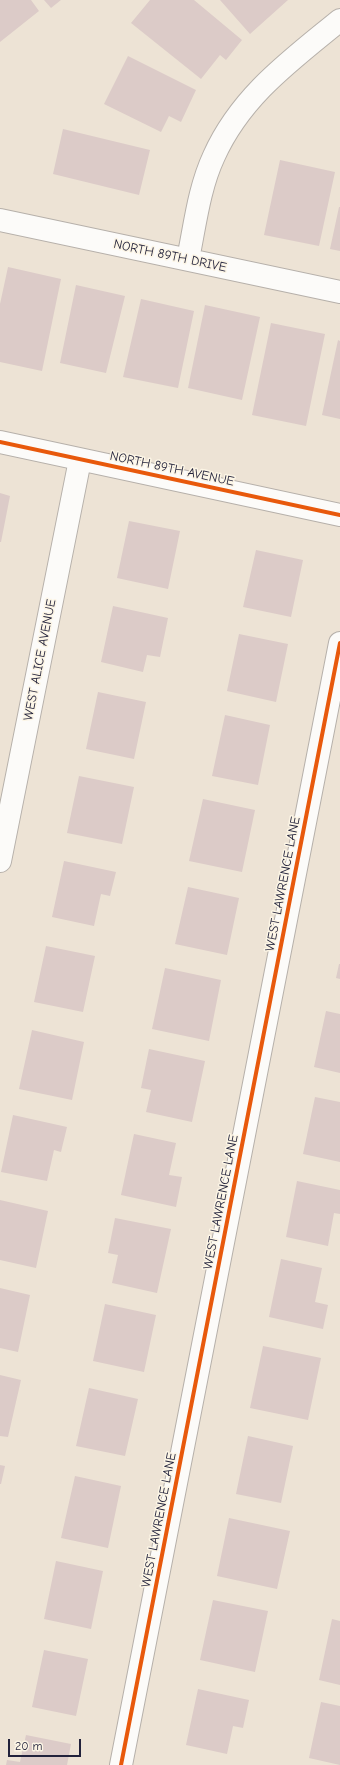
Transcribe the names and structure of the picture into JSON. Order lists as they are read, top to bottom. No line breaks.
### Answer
{"streets":{"street":["NORTH 89TH DRIVE","NORTH 89TH AVENUE","WEST ALICE AVENUE","WEST LAWRENCE LANE"]},"crossings":[["NORTH 89TH AVENUE","WEST ALICE AVENUE"]],"scale_bar":"20 m"}
